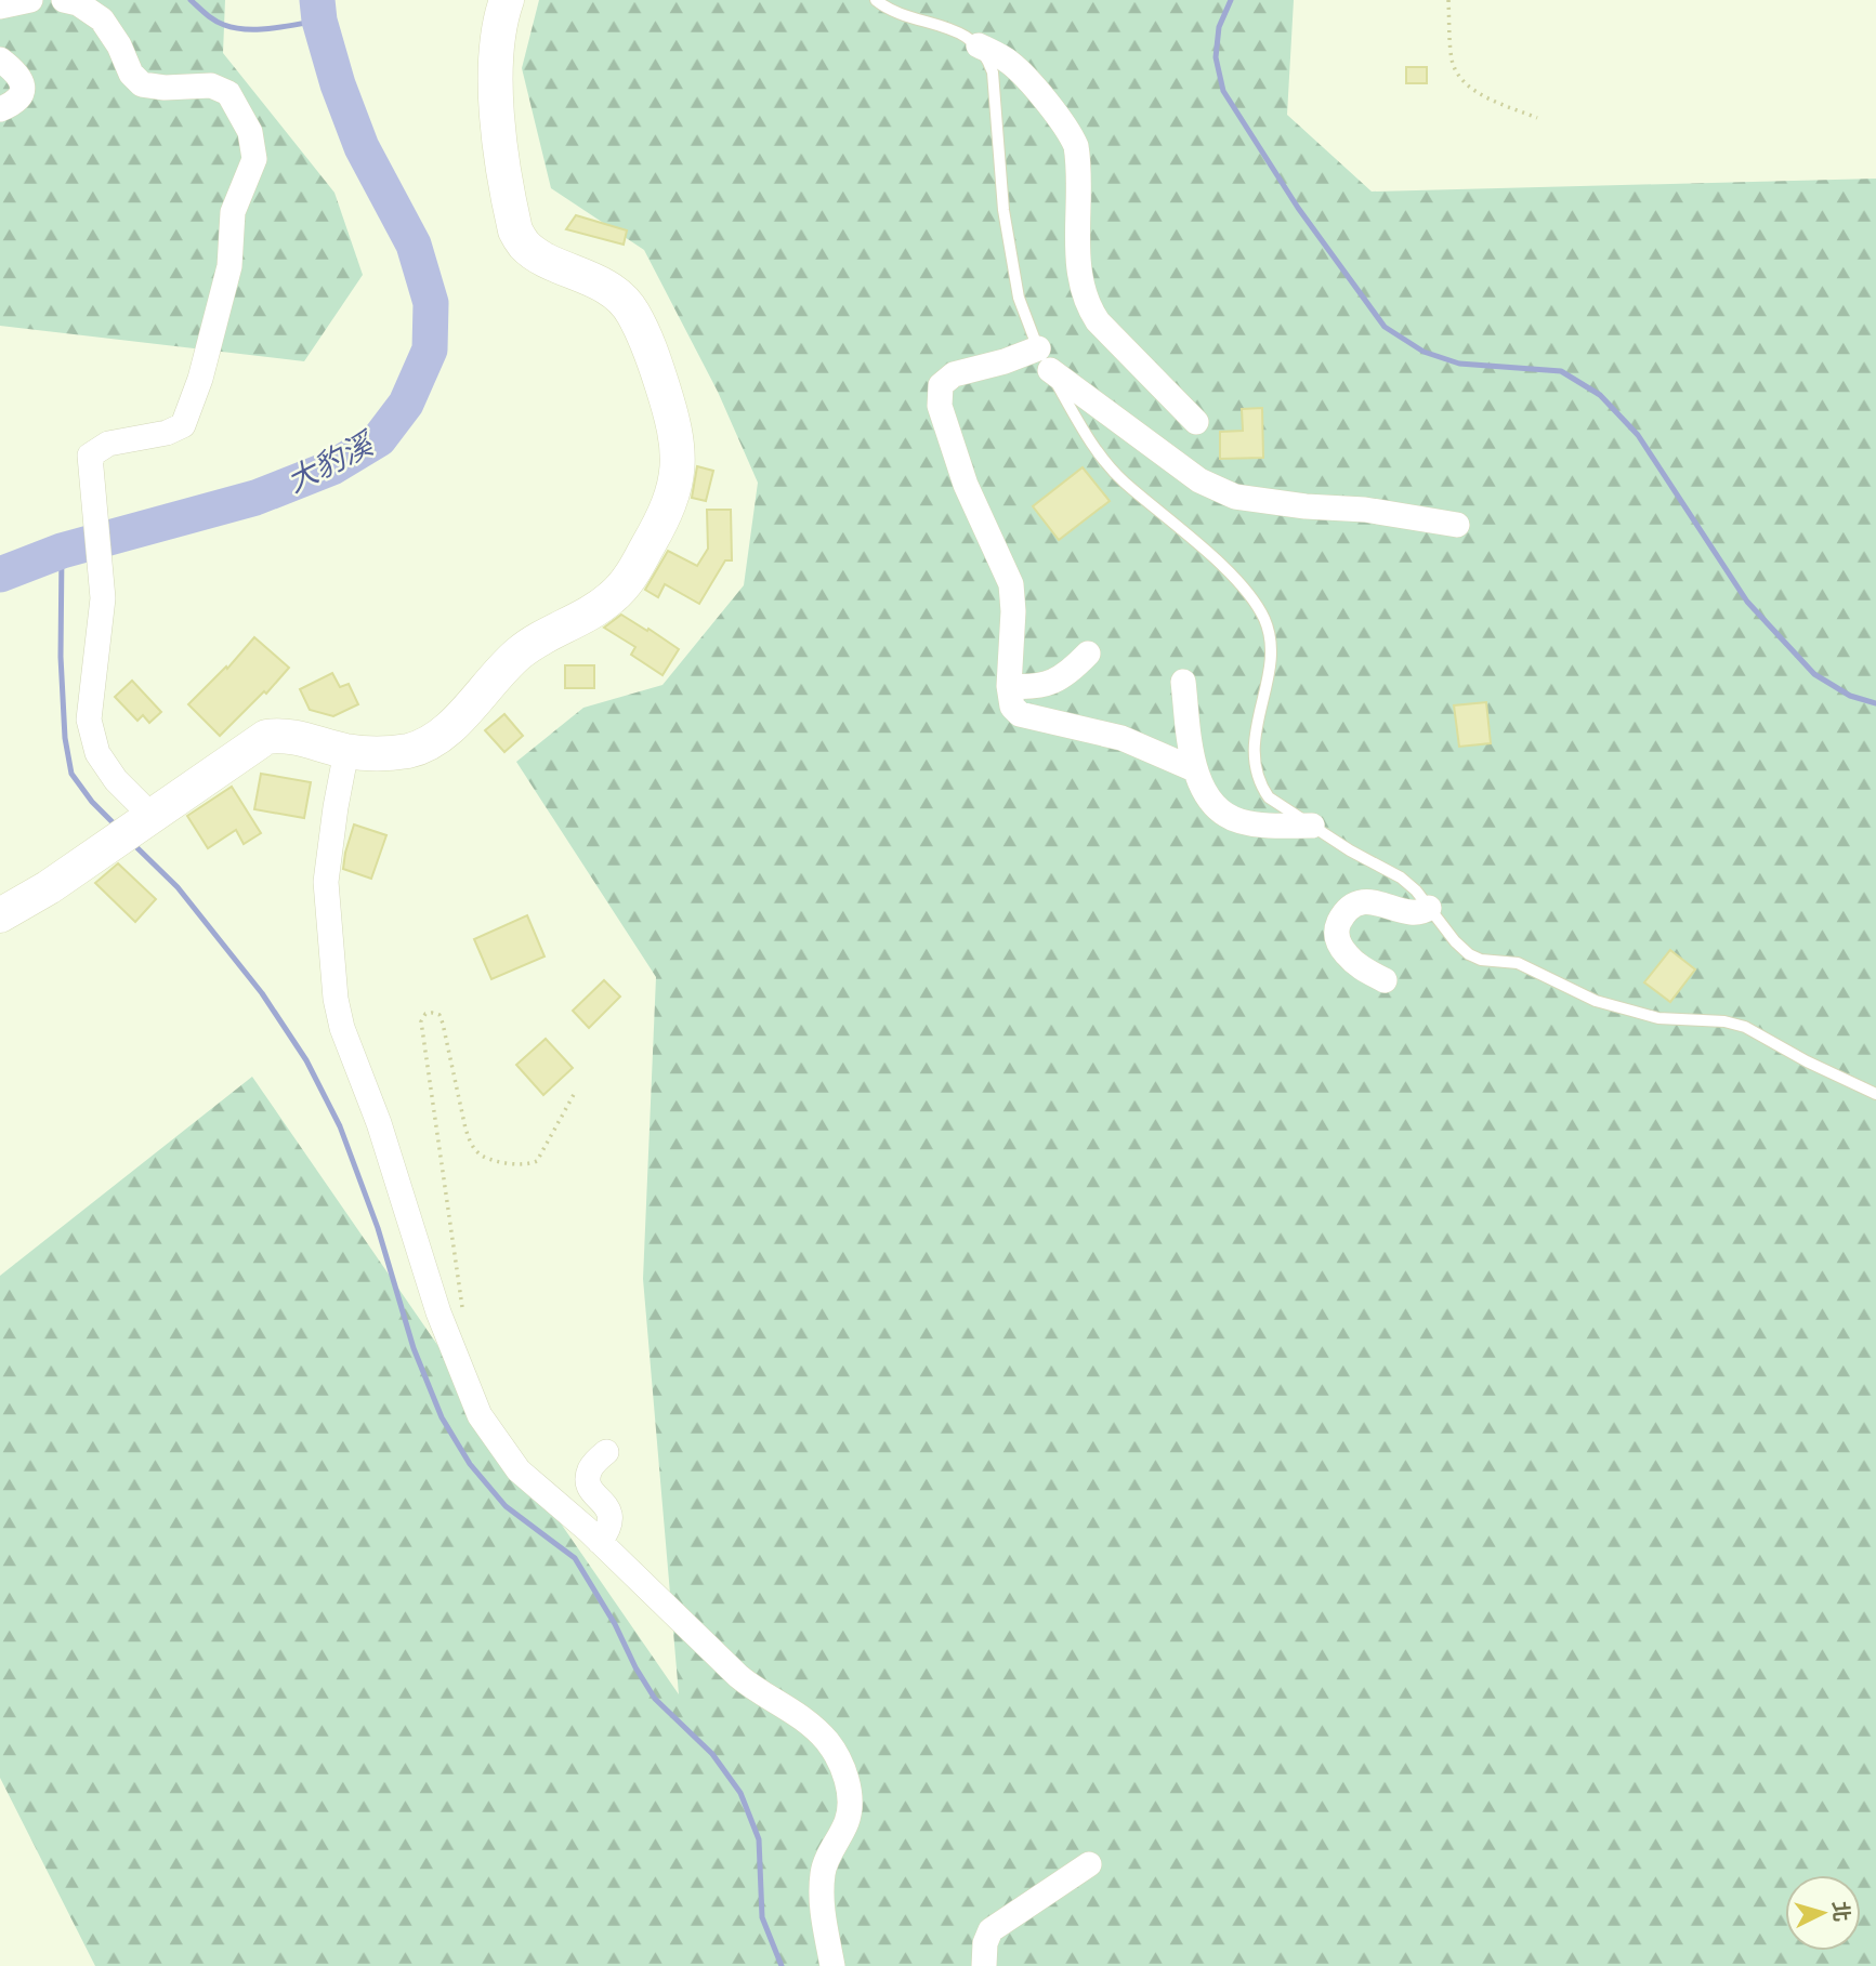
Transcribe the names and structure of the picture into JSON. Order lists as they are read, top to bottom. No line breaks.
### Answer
{"water":["大豹溪"],"north":"right"}
